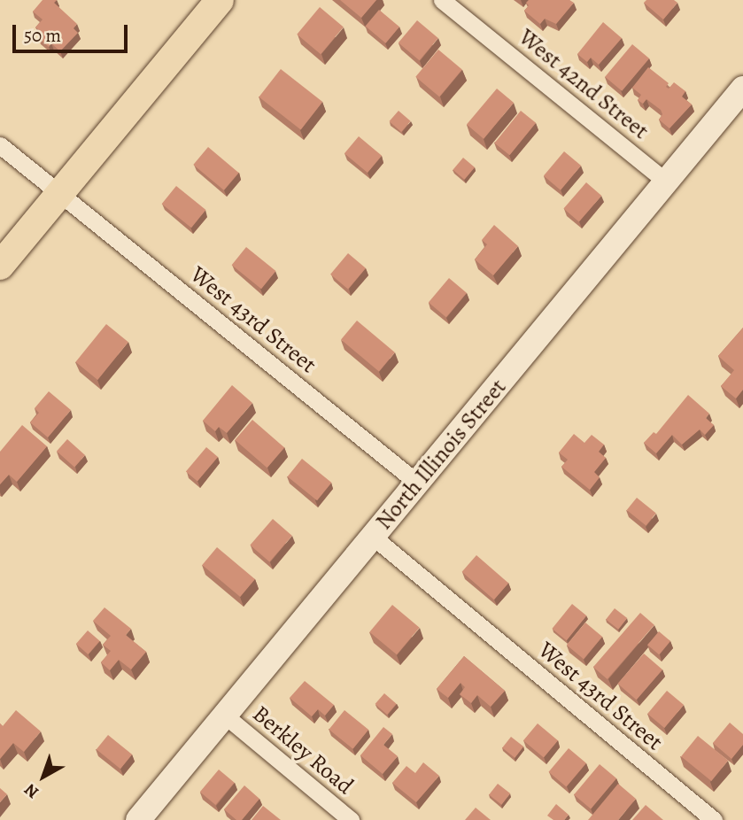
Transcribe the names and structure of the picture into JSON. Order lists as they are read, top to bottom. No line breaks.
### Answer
{"streets":{"street":["West 42nd Street","West 43rd Street","North Illinois Street","Berkley Road"]},"crossings":[["West 42nd Street","North Illinois Street"],["West 43rd Street","North Illinois Street"],["North Illinois Street","Berkley Road"]],"scale_bar":"50 m","north":"bottom left"}
